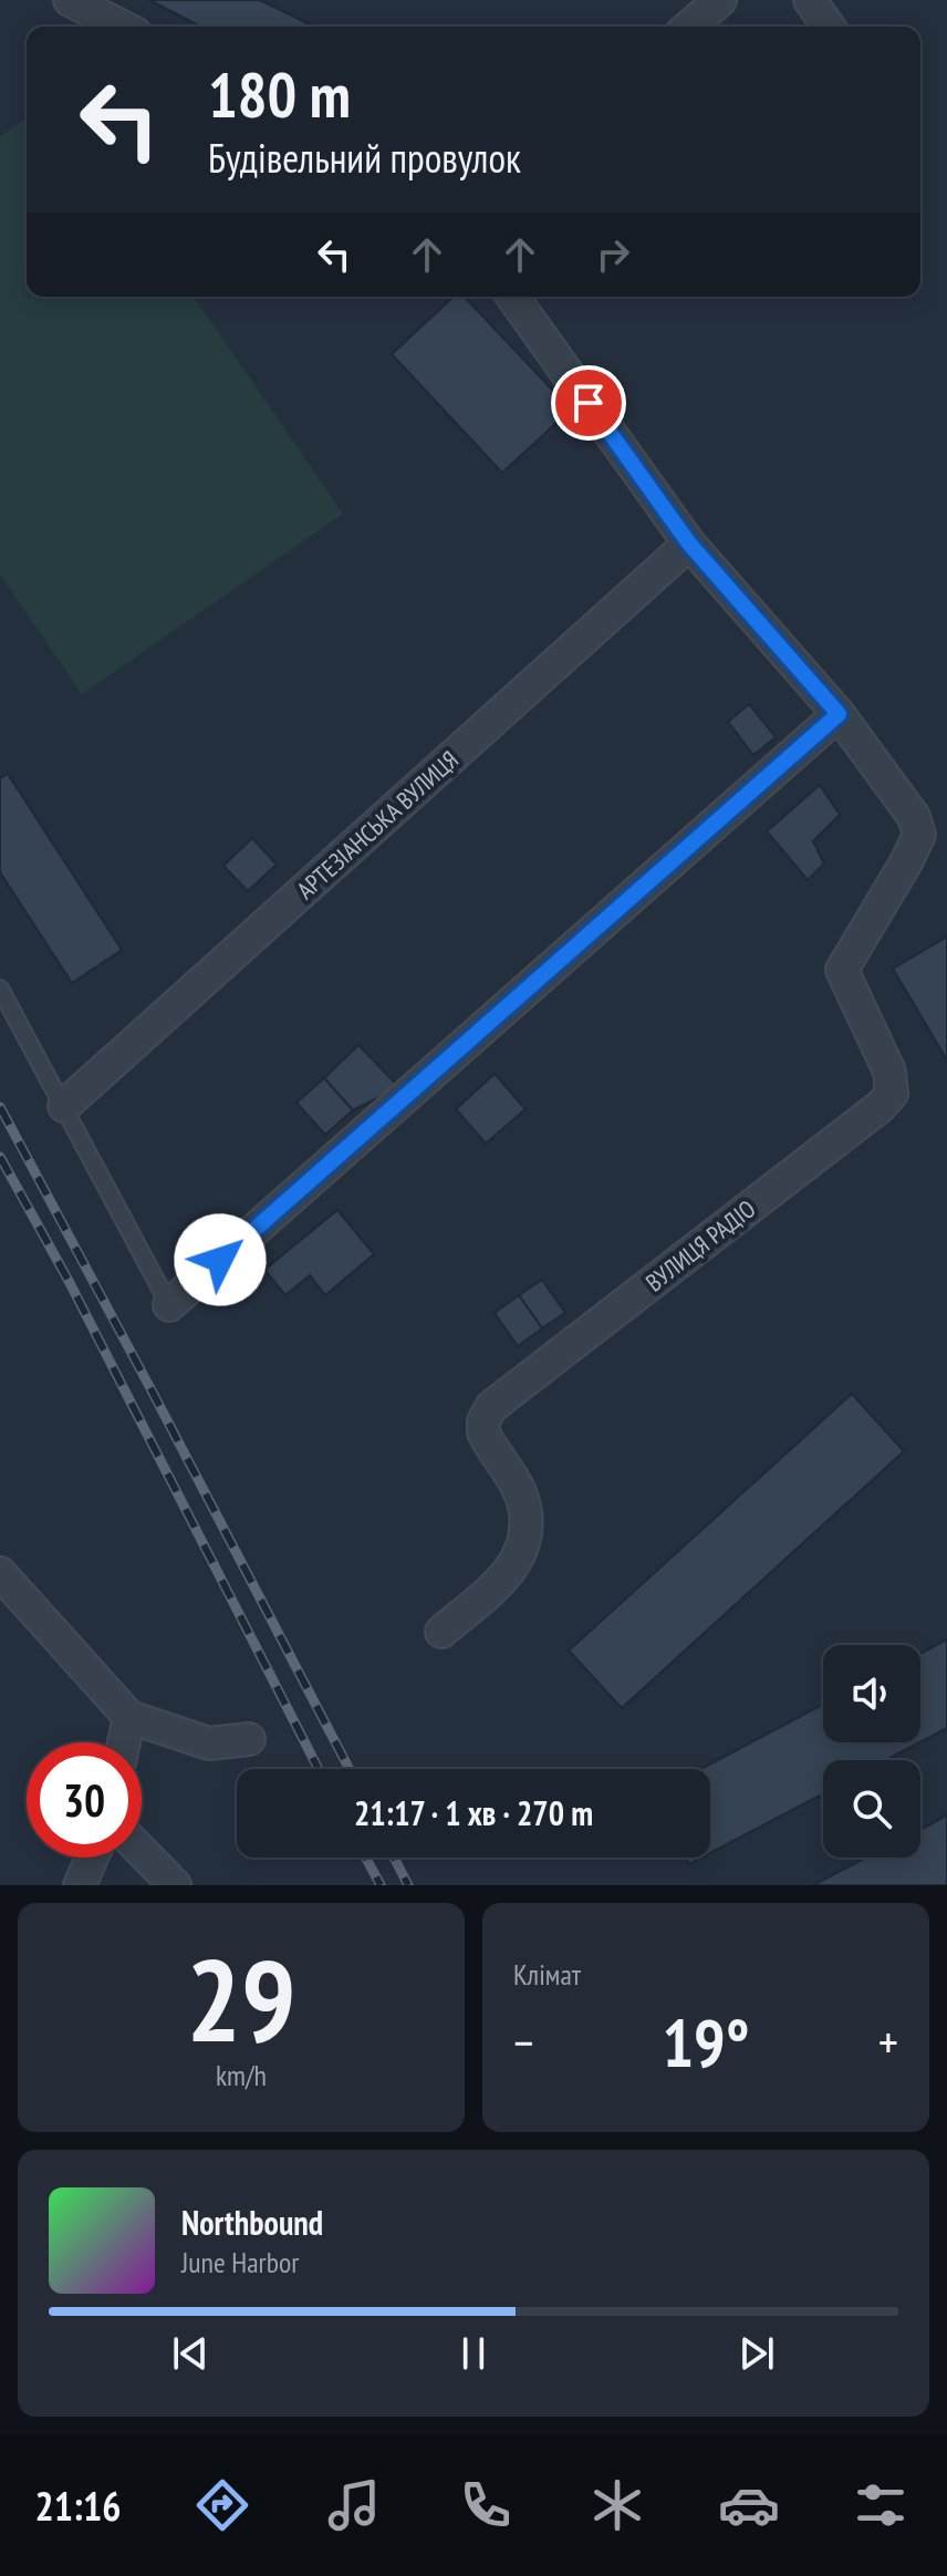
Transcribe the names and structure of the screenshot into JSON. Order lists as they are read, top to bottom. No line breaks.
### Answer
{"streets":{"street":["АРТЕЗІАНСЬКА ВУЛИЦЯ","ВУЛИЦЯ РАДІО"]},"page":{"turn":["180 m","Будівельний провулок"],"limit":"30","trip":"21:17 · 1 хв · 270 m","tile":[["29","km/h"],"Клімат"],"heat":["−","19°","+"],"song":["Northbound","June Harbor"],"tabs":"21:16"}}
